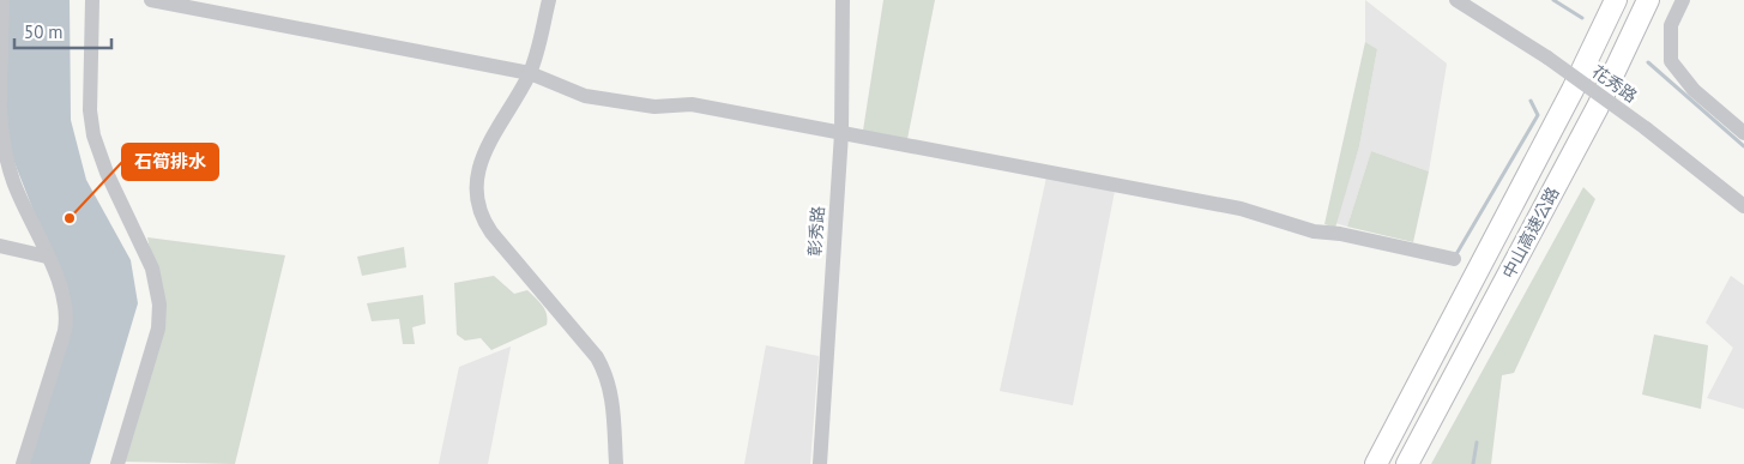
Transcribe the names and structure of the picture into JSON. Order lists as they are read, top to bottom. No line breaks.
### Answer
{"streets":{"highway":["中山高速公路"],"street":["花秀路","彰秀路"]},"places":["石筍排水"],"scale_bar":"50 m"}
